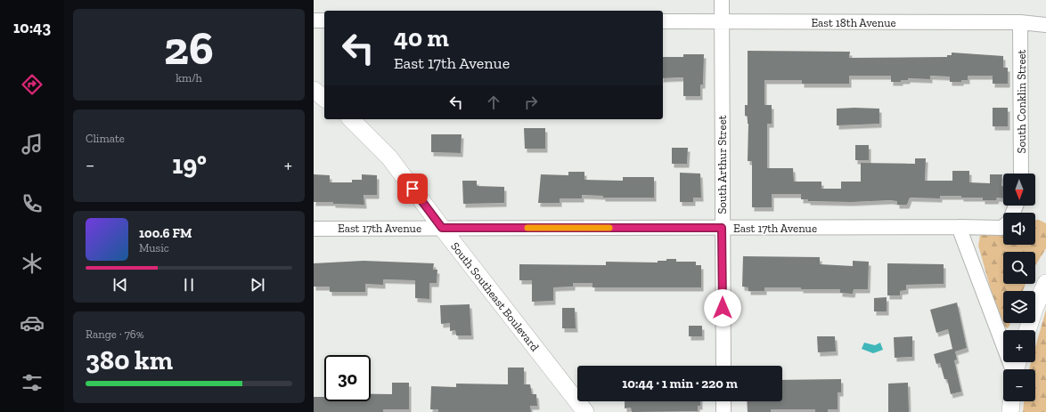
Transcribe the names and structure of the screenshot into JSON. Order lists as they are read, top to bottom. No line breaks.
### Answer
{"streets":{"street":["East 18th Avenue","South Conklin Street","South Arthur Street","East 17th Avenue","South Southeast Boulevard"]},"crossings":[["East 18th Avenue","South Conklin Street"],["East 18th Avenue","South Arthur Street"],["South Arthur Street","East 17th Avenue"],["East 17th Avenue","South Southeast Boulevard"]],"north":"bottom","page":{"tabs":"10:43","tile":[["26","km/h"],"Climate",["Range · 76%","380 km"]],"turn":["40 m","East 17th Avenue"],"heat":["−","19°","+"],"map_buttons":["+","−"],"song":["100.6 FM","Music"],"limit":"30","trip":"10:44 · 1 min · 220 m"}}
